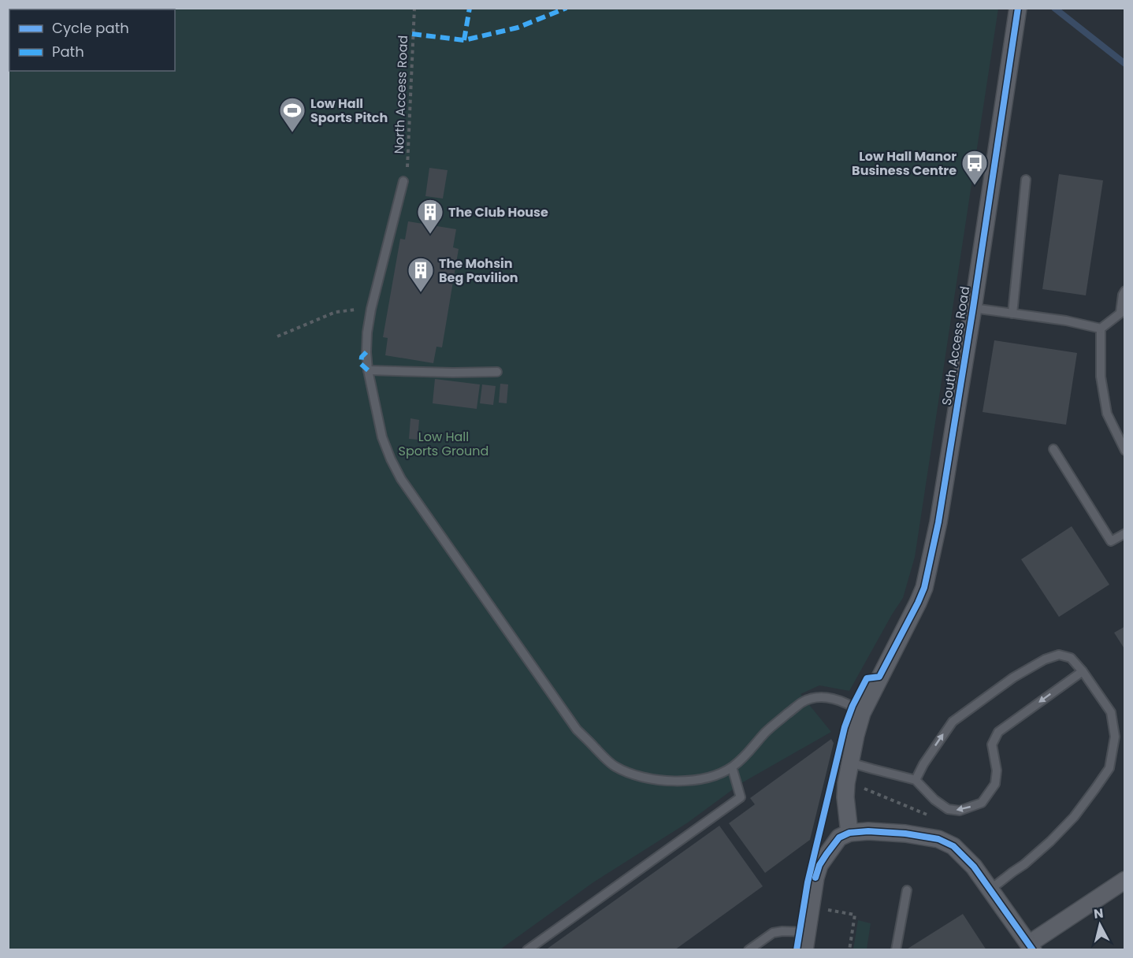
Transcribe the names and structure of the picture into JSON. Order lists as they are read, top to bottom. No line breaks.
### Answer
{"streets":{"street":["South Access Road"],"path":["North Access Road"]},"parks":["Low Hall Sports Ground"],"places":{"sports":["Low Hall Sports Pitch"],"bus stop":["Low Hall Manor Business Centre"],"building":["The Club House","The Mohsin Beg Pavilion"]},"legend":["Cycle path","Path"],"north":"top"}
